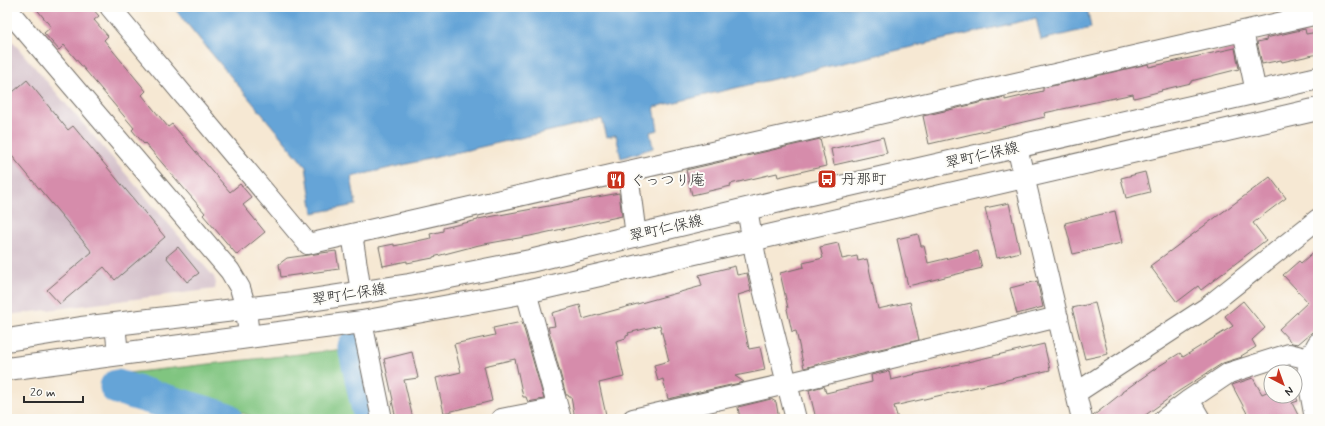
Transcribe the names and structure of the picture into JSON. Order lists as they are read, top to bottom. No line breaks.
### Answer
{"streets":{"main road":["翠町仁保線"]},"places":{"bus stop":["丹那町"],"restaurant":["ぐっつり庵"]},"scale_bar":"20 m","north":"bottom right"}
